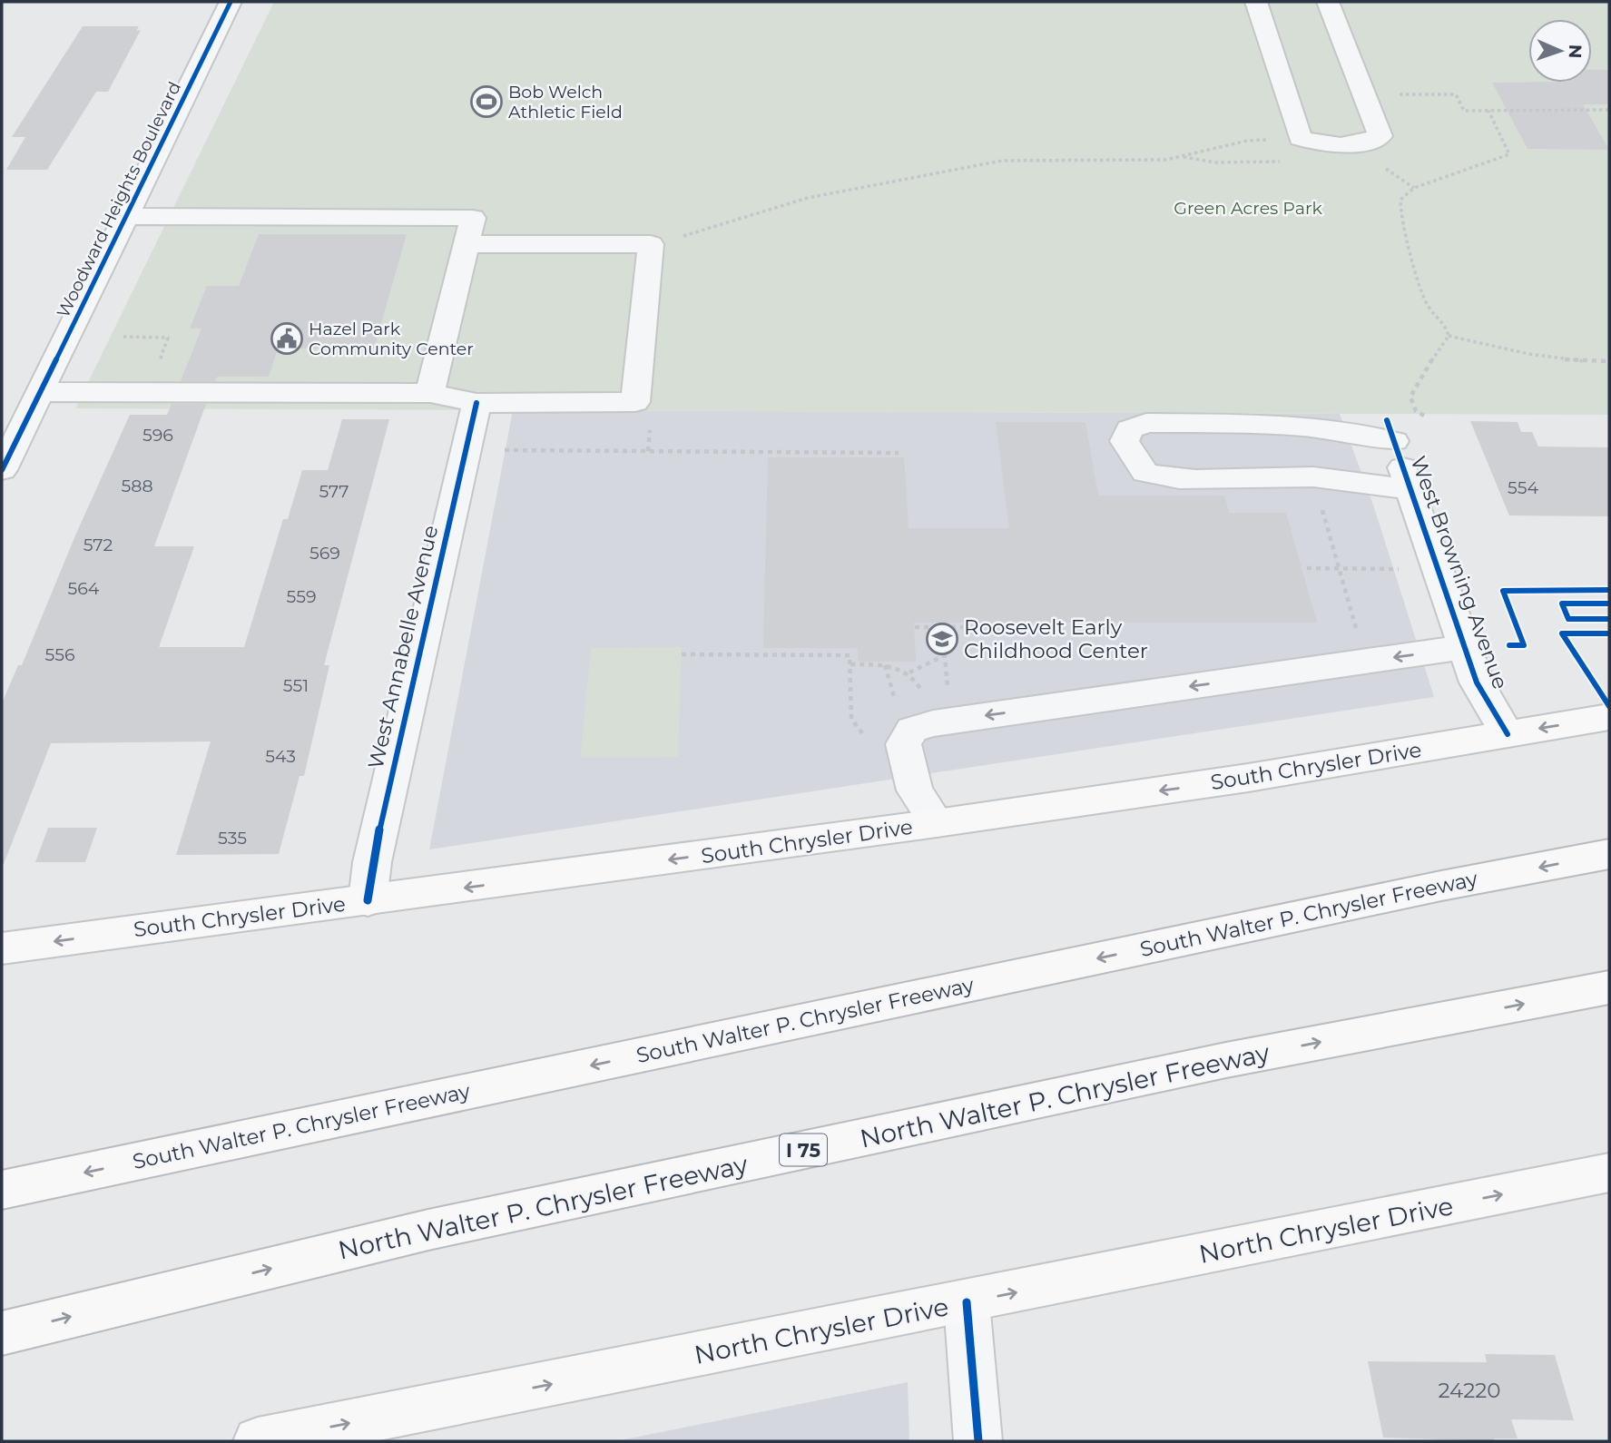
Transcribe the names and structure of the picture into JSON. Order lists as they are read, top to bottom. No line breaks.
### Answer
{"streets":{"main road":["South Chrysler Drive","South Walter P. Chrysler Freeway","North Walter P. Chrysler Freeway","I 75","North Chrysler Drive"],"street":["Woodward Heights Boulevard","West Browning Avenue","West Annabelle Avenue"]},"crossings":[["West Browning Avenue","South Chrysler Drive"],["West Annabelle Avenue","South Chrysler Drive"]],"one_way":["South Chrysler Drive","South Walter P. Chrysler Freeway","North Walter P. Chrysler Freeway","North Chrysler Drive"],"parks":["Green Acres Park"],"places":{"sports":["Bob Welch Athletic Field"],"public building":["Hazel Park Community Center"],"school or university":["Roosevelt Early Childhood Center"]},"house_numbers":["596","588","554","577","572","569","564","559","556","551","543","535","24220"],"north":"right"}
